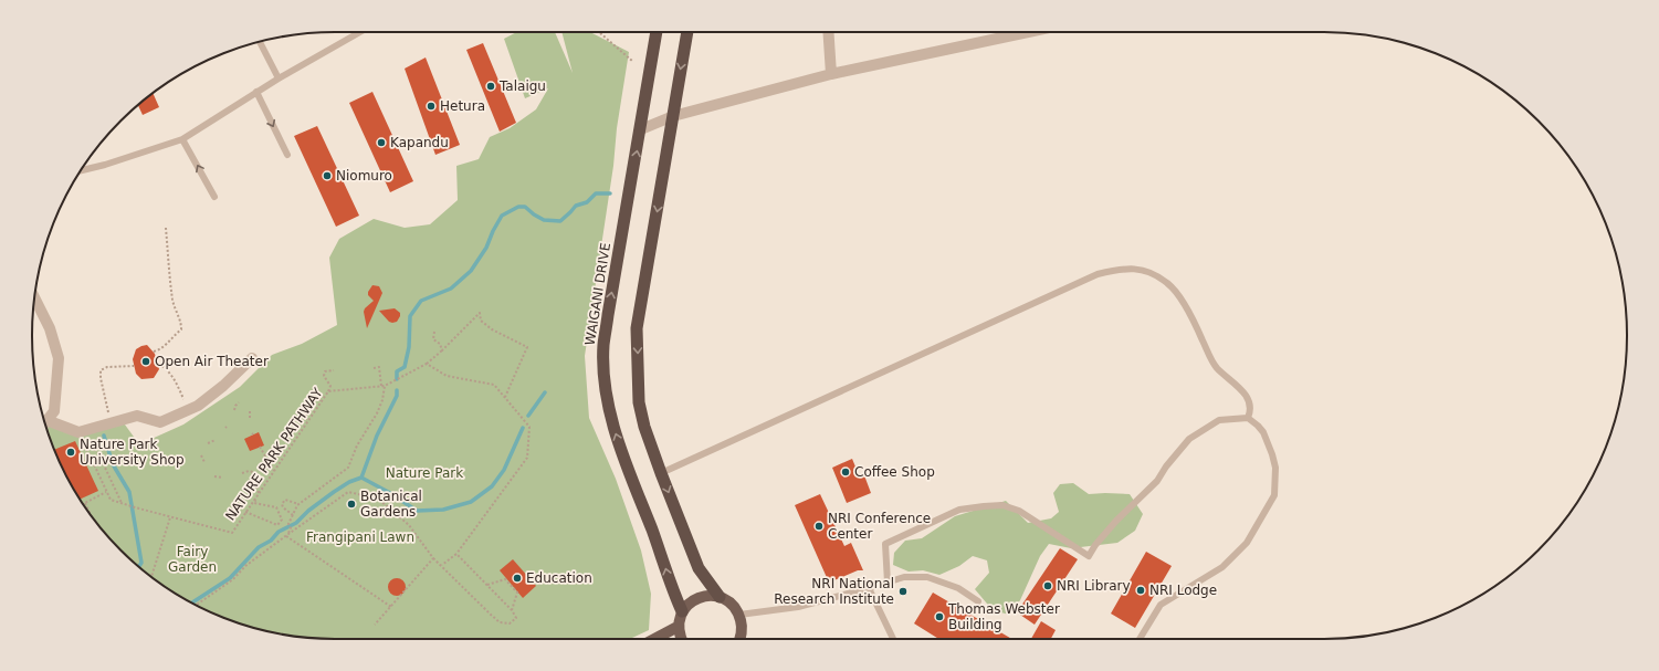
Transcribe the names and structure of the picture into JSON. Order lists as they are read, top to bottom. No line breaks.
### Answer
{"streets":{"highway":["WAIGANI DRIVE"],"path":["NATURE PARK PATHWAY"]},"parks":["Nature Park","Frangipani Lawn","Fairy Garden"],"places":["Talaigu","Hetura","Kapandu","Niomuro","Open Air Theater","Nature Park University Shop","Coffee Shop","Botanical Gardens","NRI Conference Center","Education","NRI Library","NRI Lodge","NRI National Research Institute","Thomas Webster Building"]}
